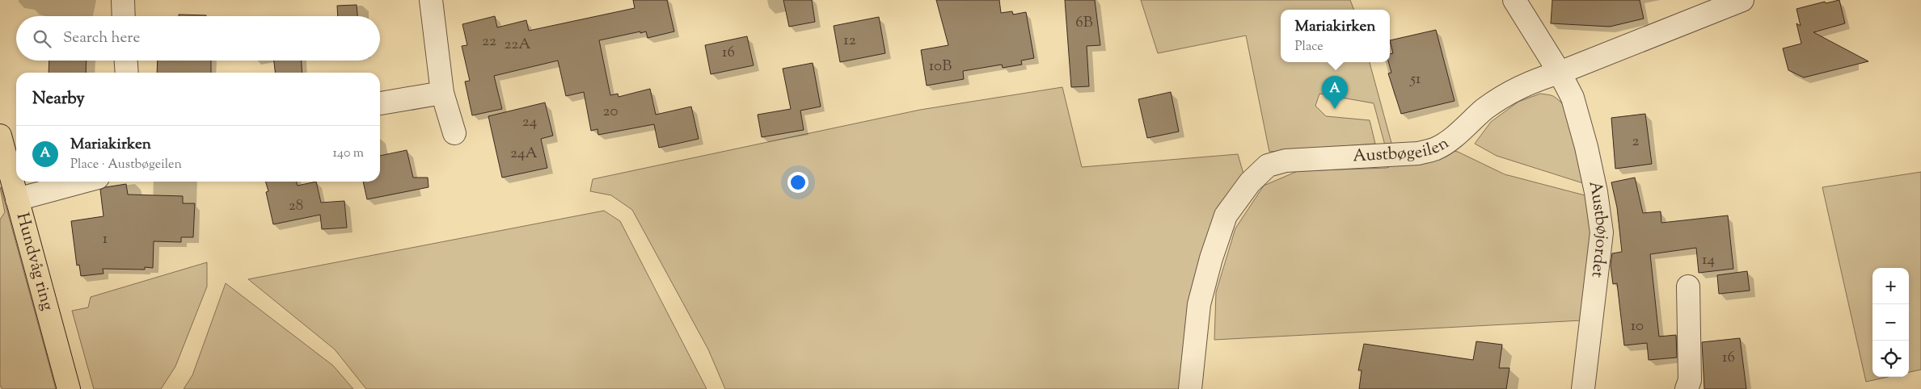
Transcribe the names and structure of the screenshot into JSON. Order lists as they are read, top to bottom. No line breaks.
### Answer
{"streets":{"main road":["Hundvåg ring"],"street":["Austbøgeilen","Austbøjordet"]},"crossings":[["Austbøgeilen","Austbøjordet"]],"house_numbers":["6B","12","22","22A","16","10B","51","20","24","2","24A","28","1","14","10","16"],"page":{"popup":["Mariakirken","Place"],"search":"Search here","heading":"Nearby","pins":"A","list":[{"mark":"A","name":"Mariakirken","note":"Place · Austbøgeilen","value":"140 m"}],"map_buttons":["+","−"]}}
